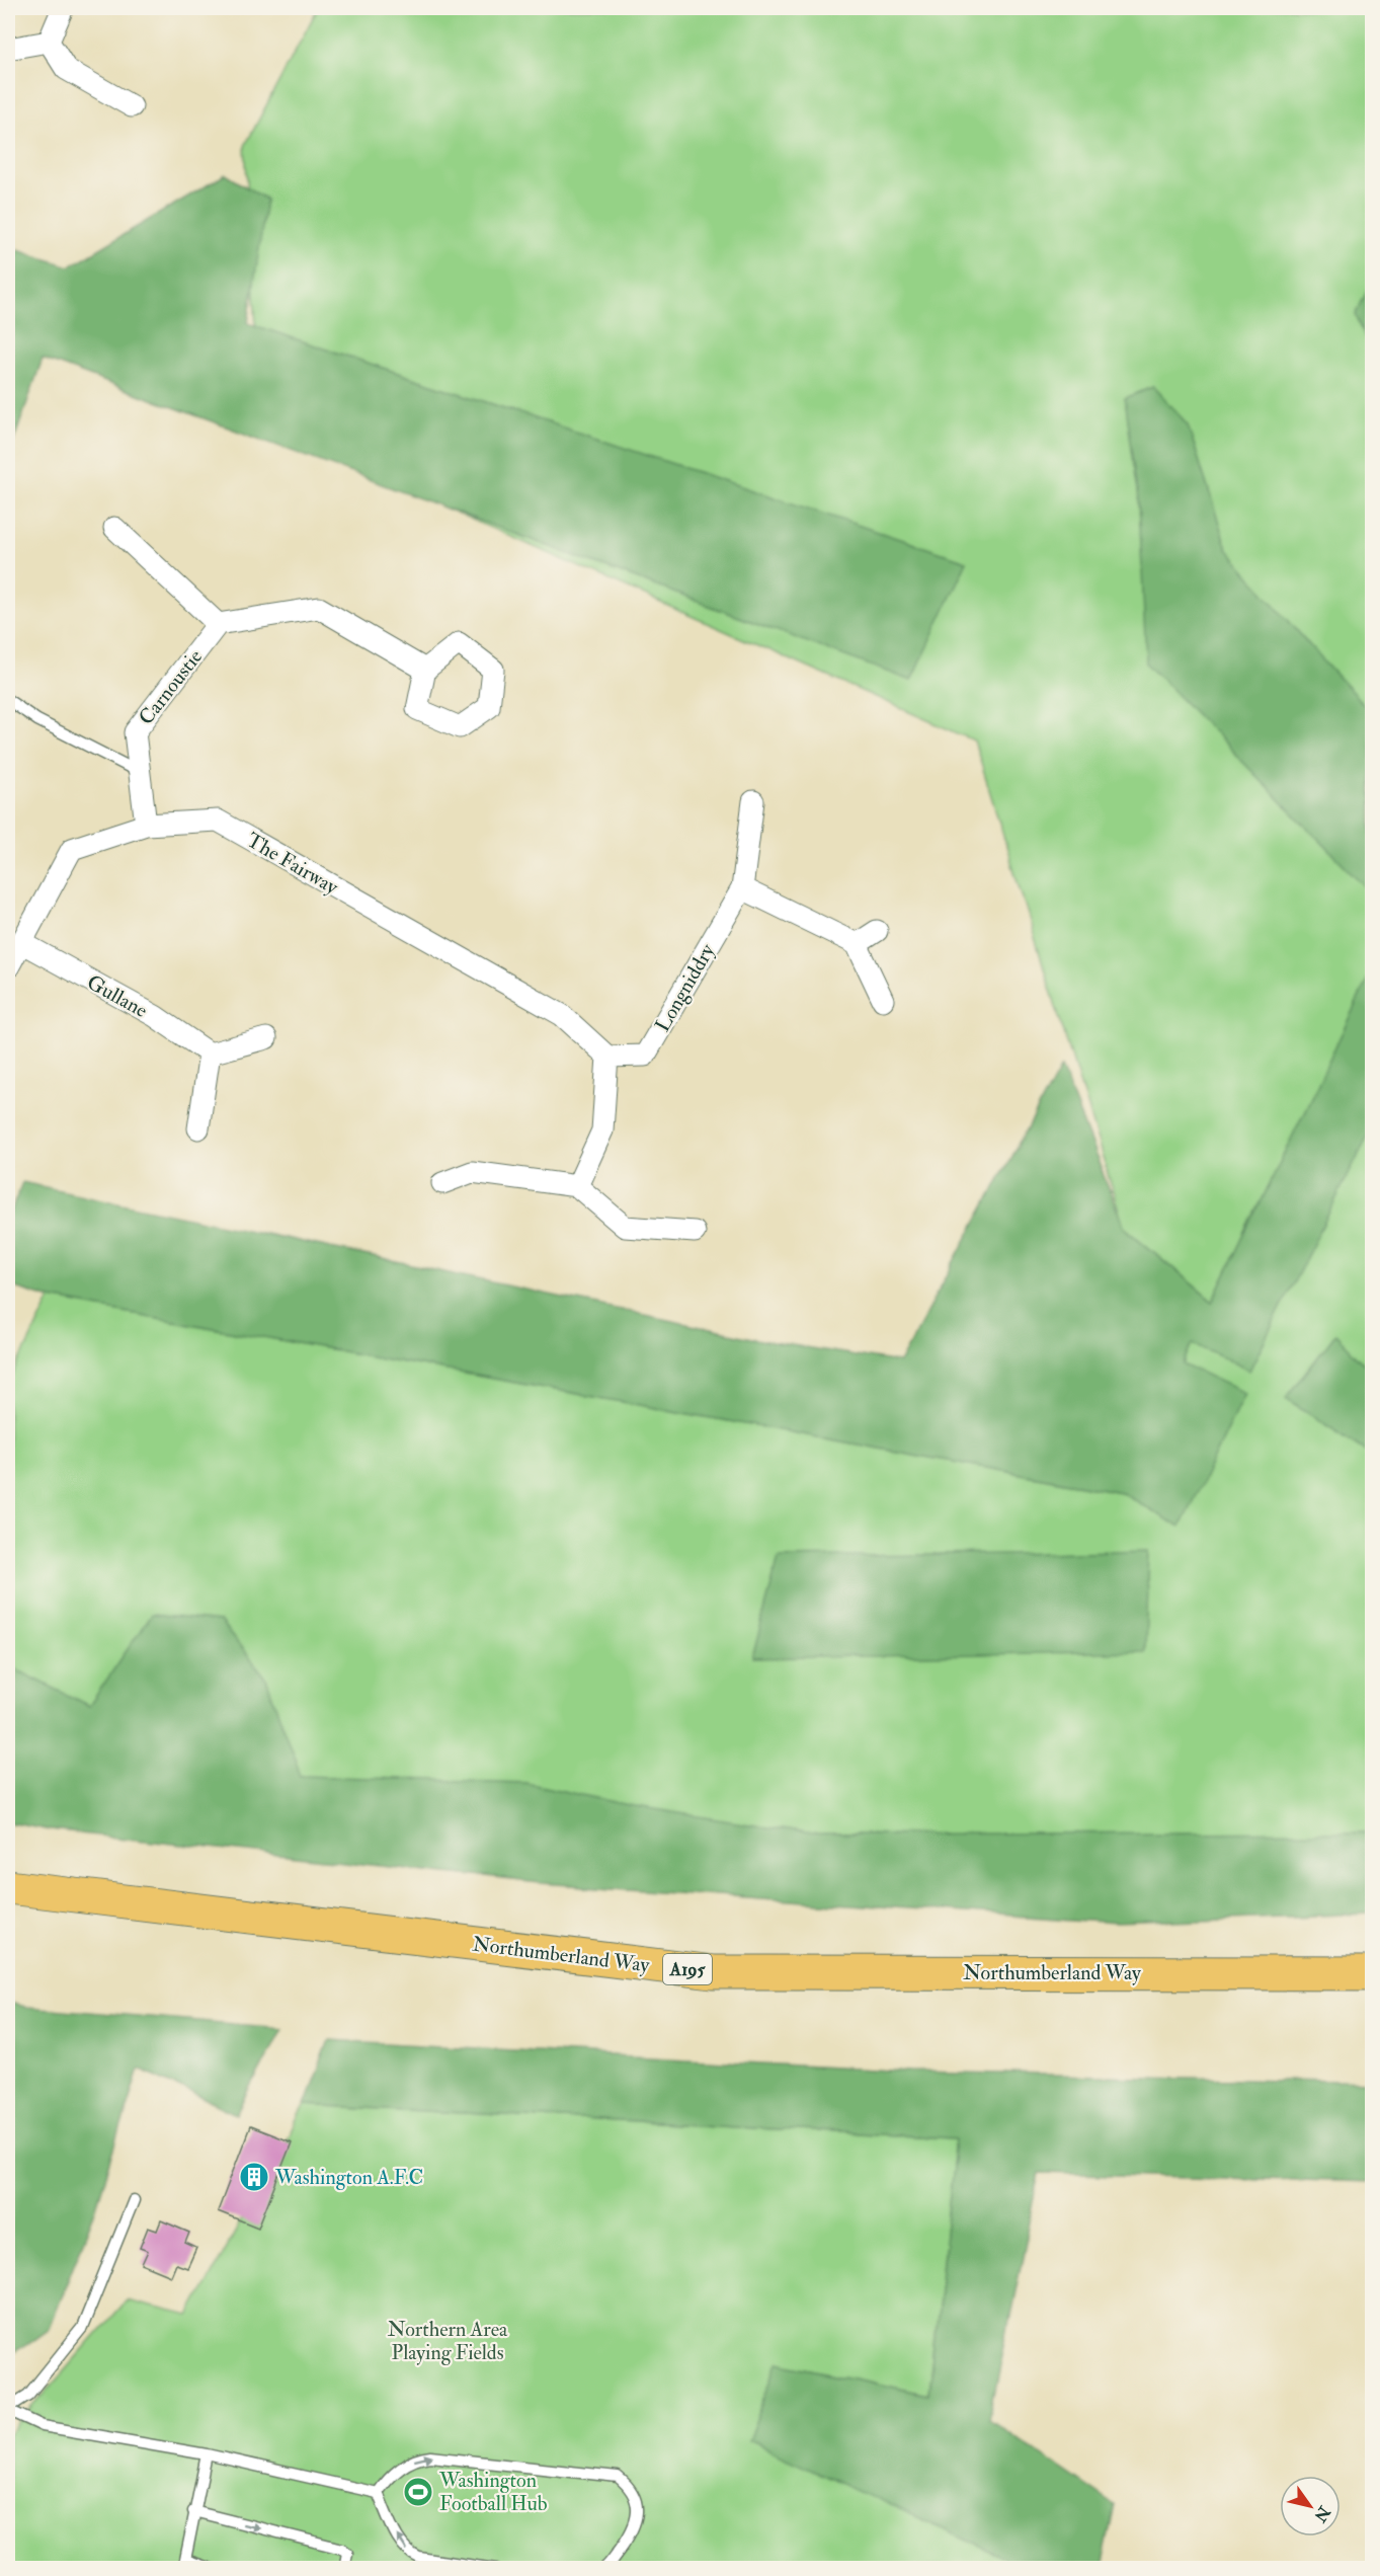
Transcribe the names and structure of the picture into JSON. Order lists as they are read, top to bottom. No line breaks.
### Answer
{"streets":{"main road":["Northumberland Way","A195"],"street":["Carnoustie","The Fairway","Longniddry","Gullane"]},"crossings":[["Carnoustie","The Fairway"],["The Fairway","Longniddry"],["The Fairway","Gullane"]],"parks":["Northern Area Playing Fields"],"places":{"building":["Washington A.F.C"],"sports":["Washington Football Hub"]},"north":"bottom right"}
